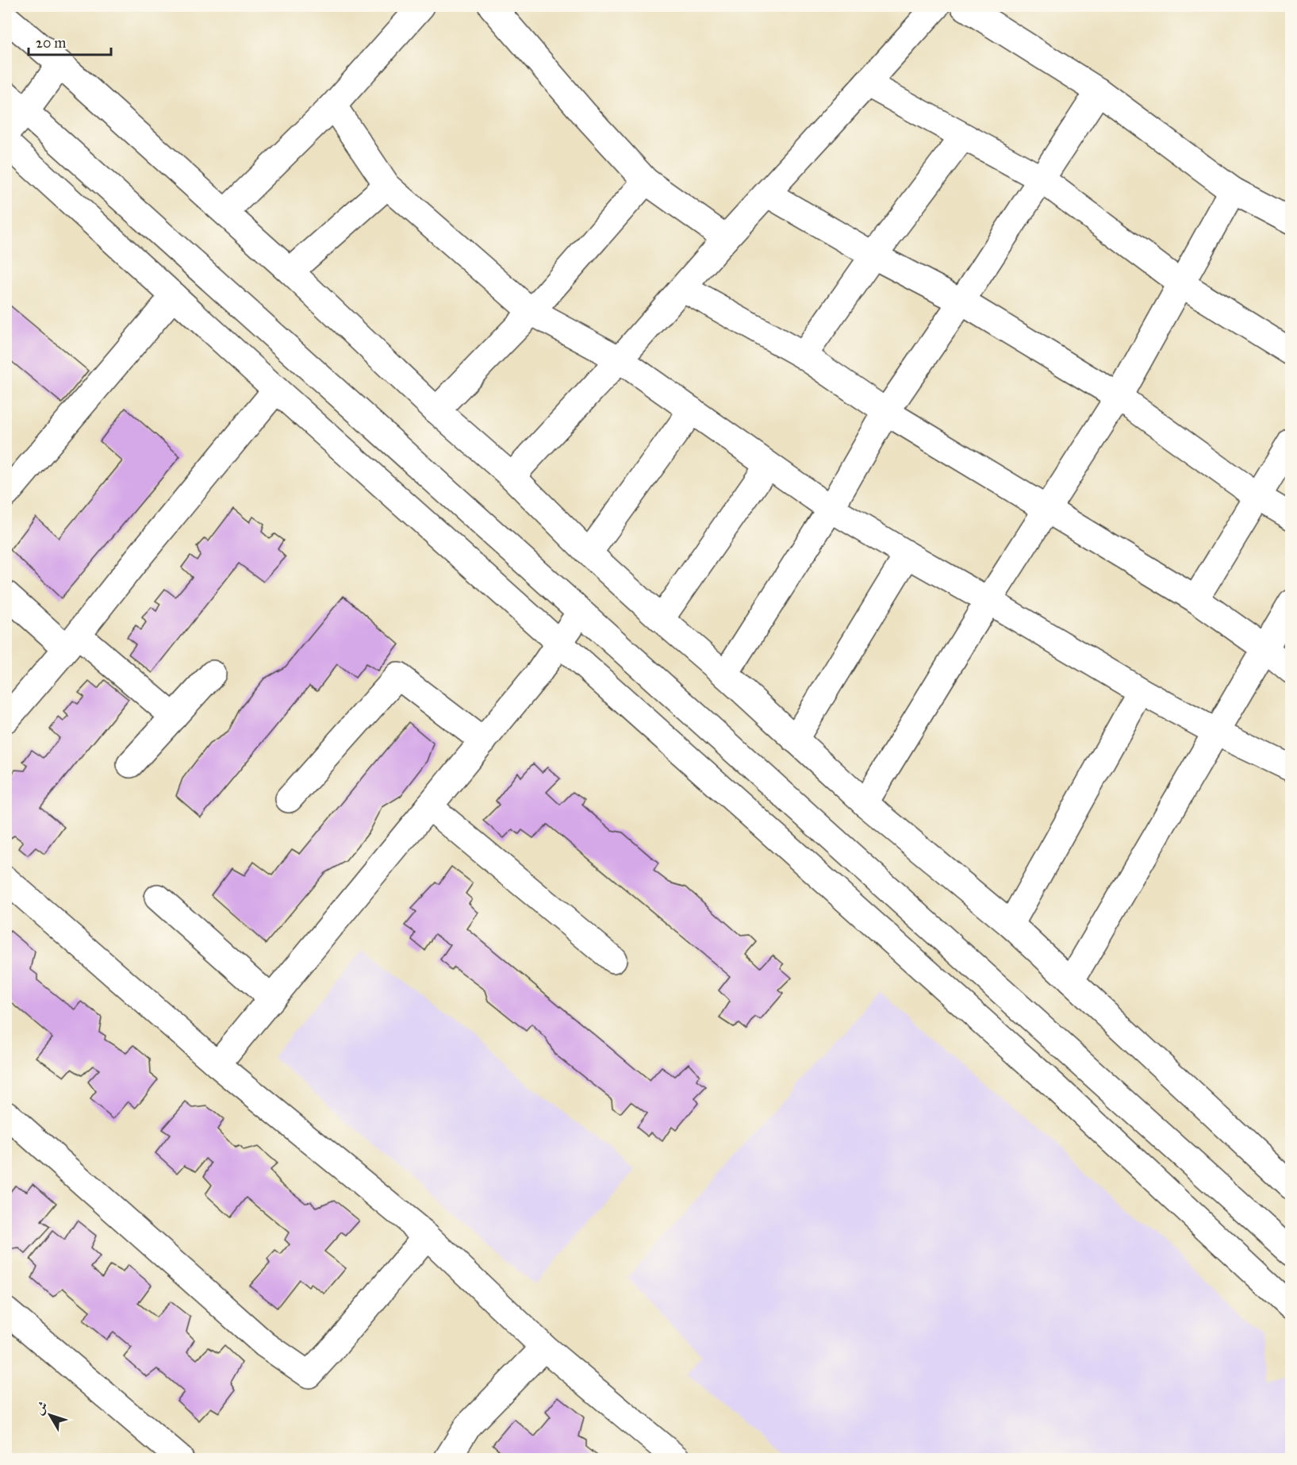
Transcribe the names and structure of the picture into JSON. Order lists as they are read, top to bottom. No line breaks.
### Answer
{"scale_bar":"20 m","north":"top left"}
